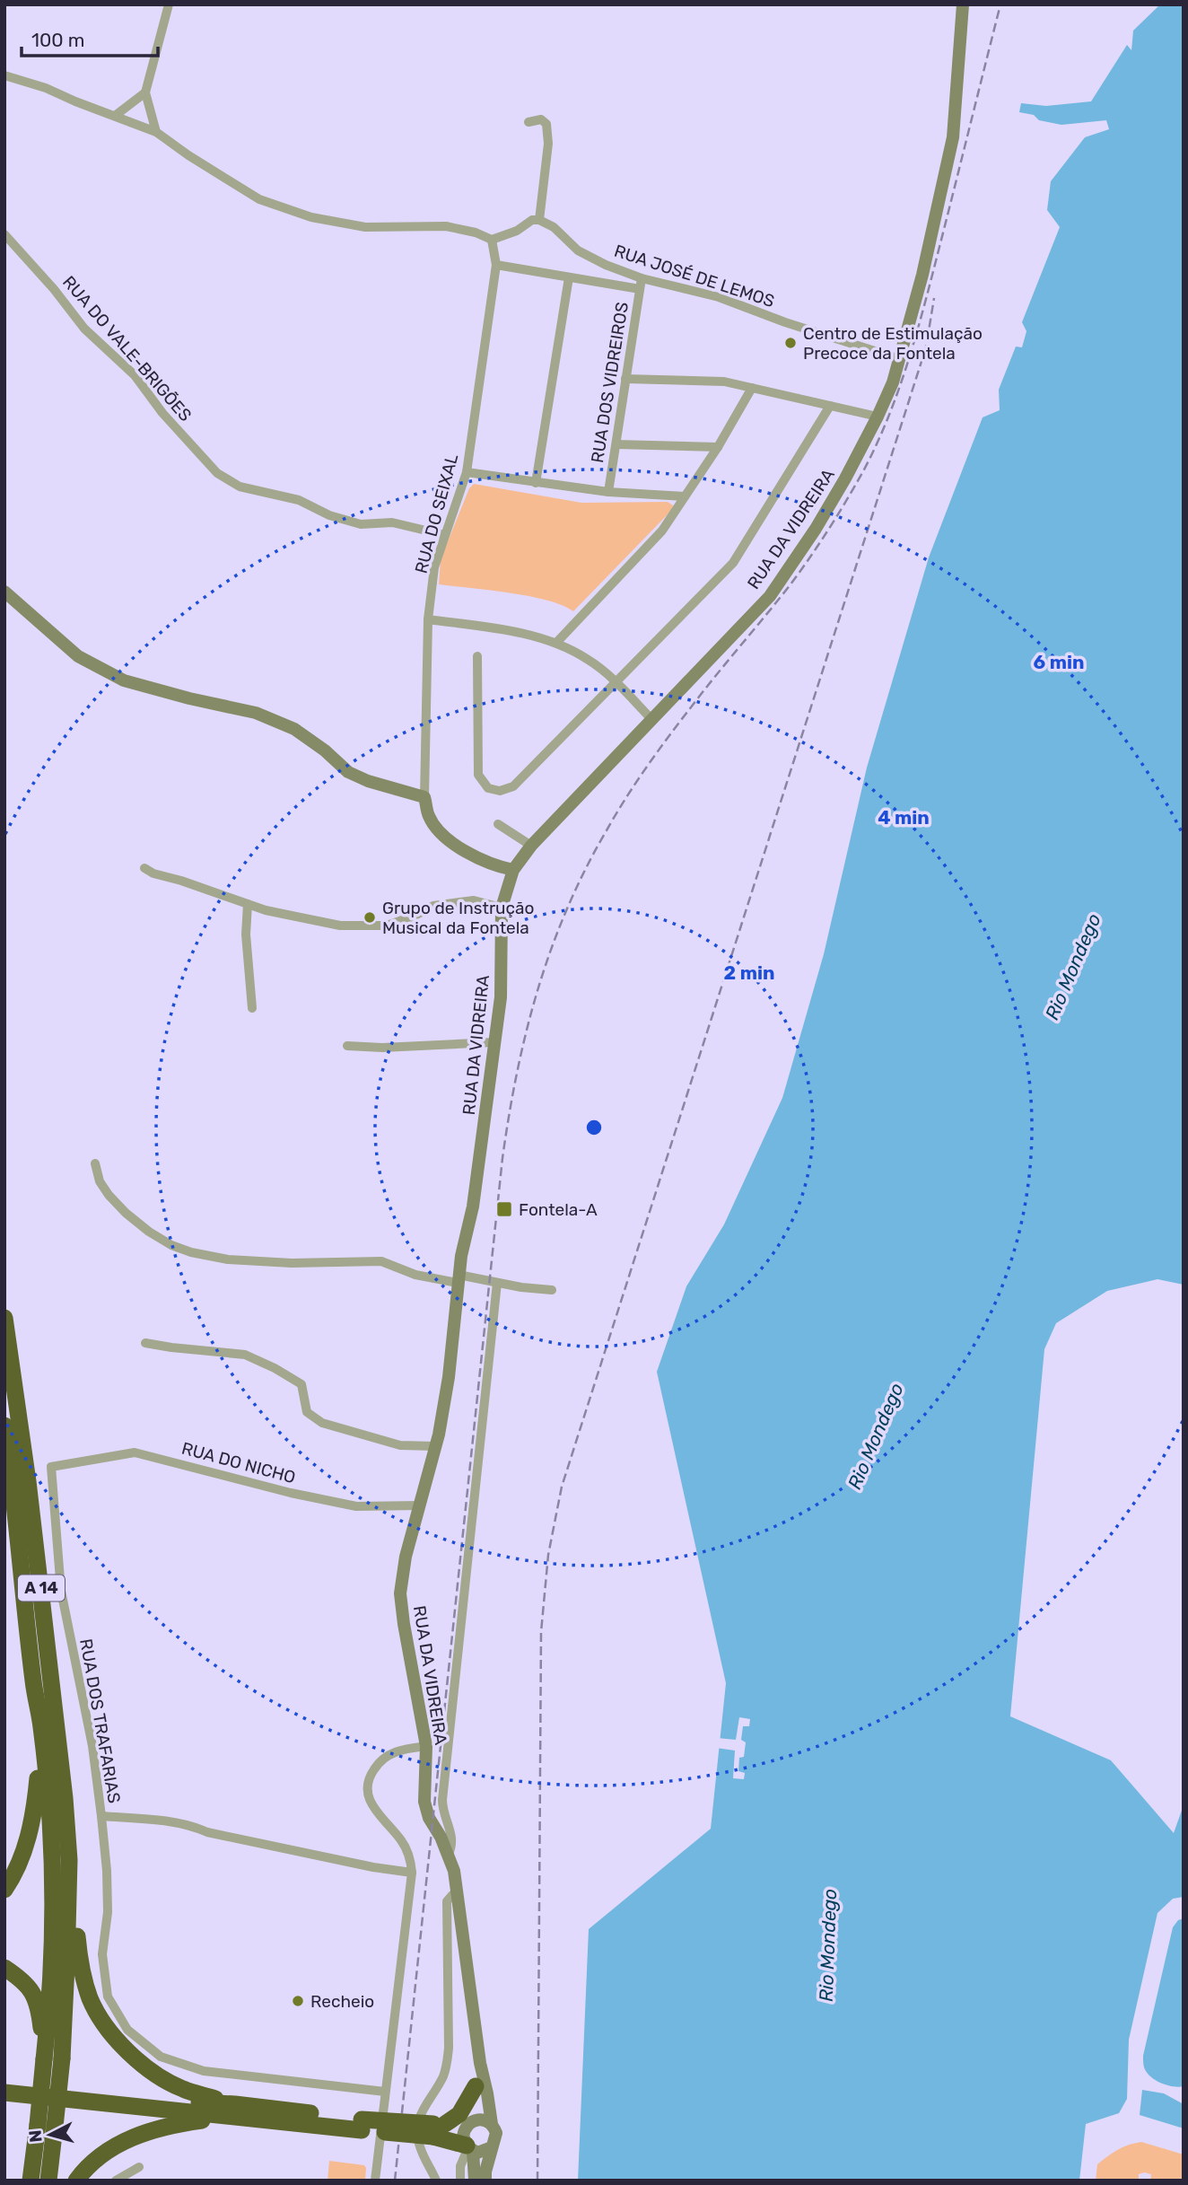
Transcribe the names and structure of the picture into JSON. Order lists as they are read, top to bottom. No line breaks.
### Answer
{"streets":{"highway":["A 14"],"street":["RUA JOSÉ DE LEMOS","RUA DO VALE-BRIGÕES","RUA DOS VIDREIROS","RUA DO SEIXAL","RUA DA VIDREIRA","RUA DO NICHO","RUA DOS TRAFARIAS"]},"crossings":[["RUA JOSÉ DE LEMOS","RUA DOS VIDREIROS"],["RUA JOSÉ DE LEMOS","RUA DA VIDREIRA"],["RUA DO VALE-BRIGÕES","RUA DO SEIXAL"],["RUA DA VIDREIRA","RUA DO NICHO"],["RUA DO NICHO","RUA DOS TRAFARIAS"]],"water":["Rio Mondego"],"places":{"other":["Centro de Estimulação Precoce da Fontela","Grupo de Instrução Musical da Fontela","Recheio"],"transit":["Fontela-A"]},"scale_bar":"100 m","north":"left","rings":["6 min","4 min","2 min"]}
